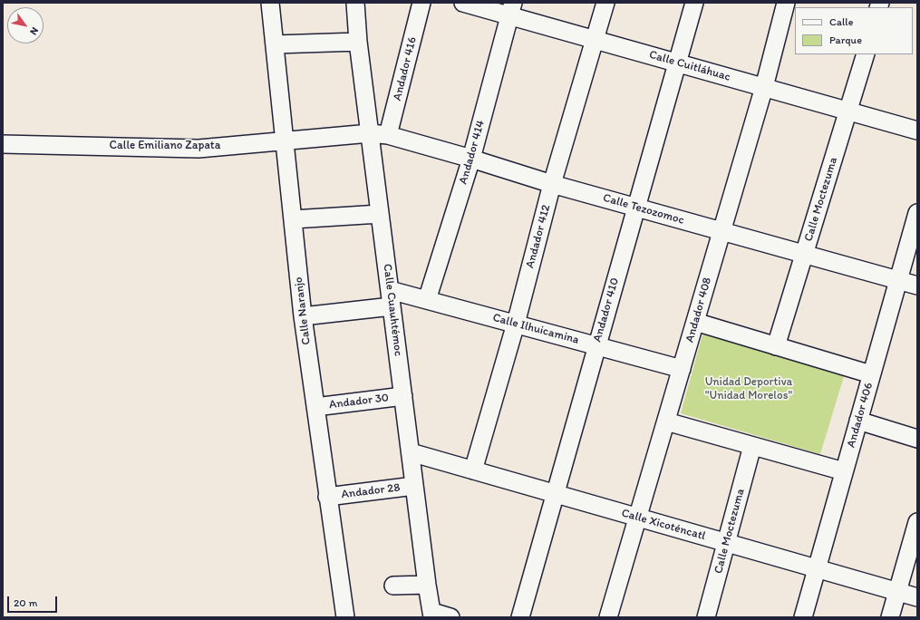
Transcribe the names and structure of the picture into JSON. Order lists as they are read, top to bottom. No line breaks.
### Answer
{"streets":{"street":["Calle Cuitláhuac","Andador 416","Calle Emiliano Zapata","Andador 414","Calle Moctezuma","Calle Tezozomoc","Andador 412","Calle Cuauhtémoc","Andador 410","Andador 408","Calle Naranjo","Calle Ilhuicamina","Andador 30","Andador 406","Andador 28","Calle Xicoténcatl"]},"crossings":[["Calle Cuitláhuac","Andador 414"],["Calle Cuitláhuac","Calle Moctezuma"],["Calle Cuitláhuac","Andador 412"],["Calle Cuitláhuac","Andador 410"],["Calle Cuitláhuac","Andador 408"],["Andador 416","Calle Tezozomoc"],["Calle Emiliano Zapata","Calle Tezozomoc"],["Calle Emiliano Zapata","Calle Cuauhtémoc"],["Calle Emiliano Zapata","Calle Naranjo"],["Andador 414","Calle Tezozomoc"],["Andador 414","Calle Ilhuicamina"],["Calle Moctezuma","Calle Tezozomoc"],["Calle Moctezuma","Calle Xicoténcatl"],["Calle Tezozomoc","Andador 412"],["Calle Tezozomoc","Calle Cuauhtémoc"],["Calle Tezozomoc","Andador 410"],["Calle Tezozomoc","Andador 408"],["Calle Tezozomoc","Andador 406"],["Andador 412","Calle Ilhuicamina"],["Andador 412","Calle Xicoténcatl"],["Calle Cuauhtémoc","Calle Ilhuicamina"],["Calle Cuauhtémoc","Andador 30"],["Calle Cuauhtémoc","Andador 28"],["Calle Cuauhtémoc","Calle Xicoténcatl"],["Andador 410","Calle Ilhuicamina"],["Andador 410","Calle Xicoténcatl"],["Andador 408","Calle Ilhuicamina"],["Andador 408","Calle Xicoténcatl"],["Calle Naranjo","Andador 30"],["Calle Naranjo","Andador 28"],["Andador 406","Calle Xicoténcatl"]],"parks":["Unidad Deportiva \"Unidad Morelos\""],"legend":["Calle","Parque"],"scale_bar":"20 m","north":"bottom right"}
